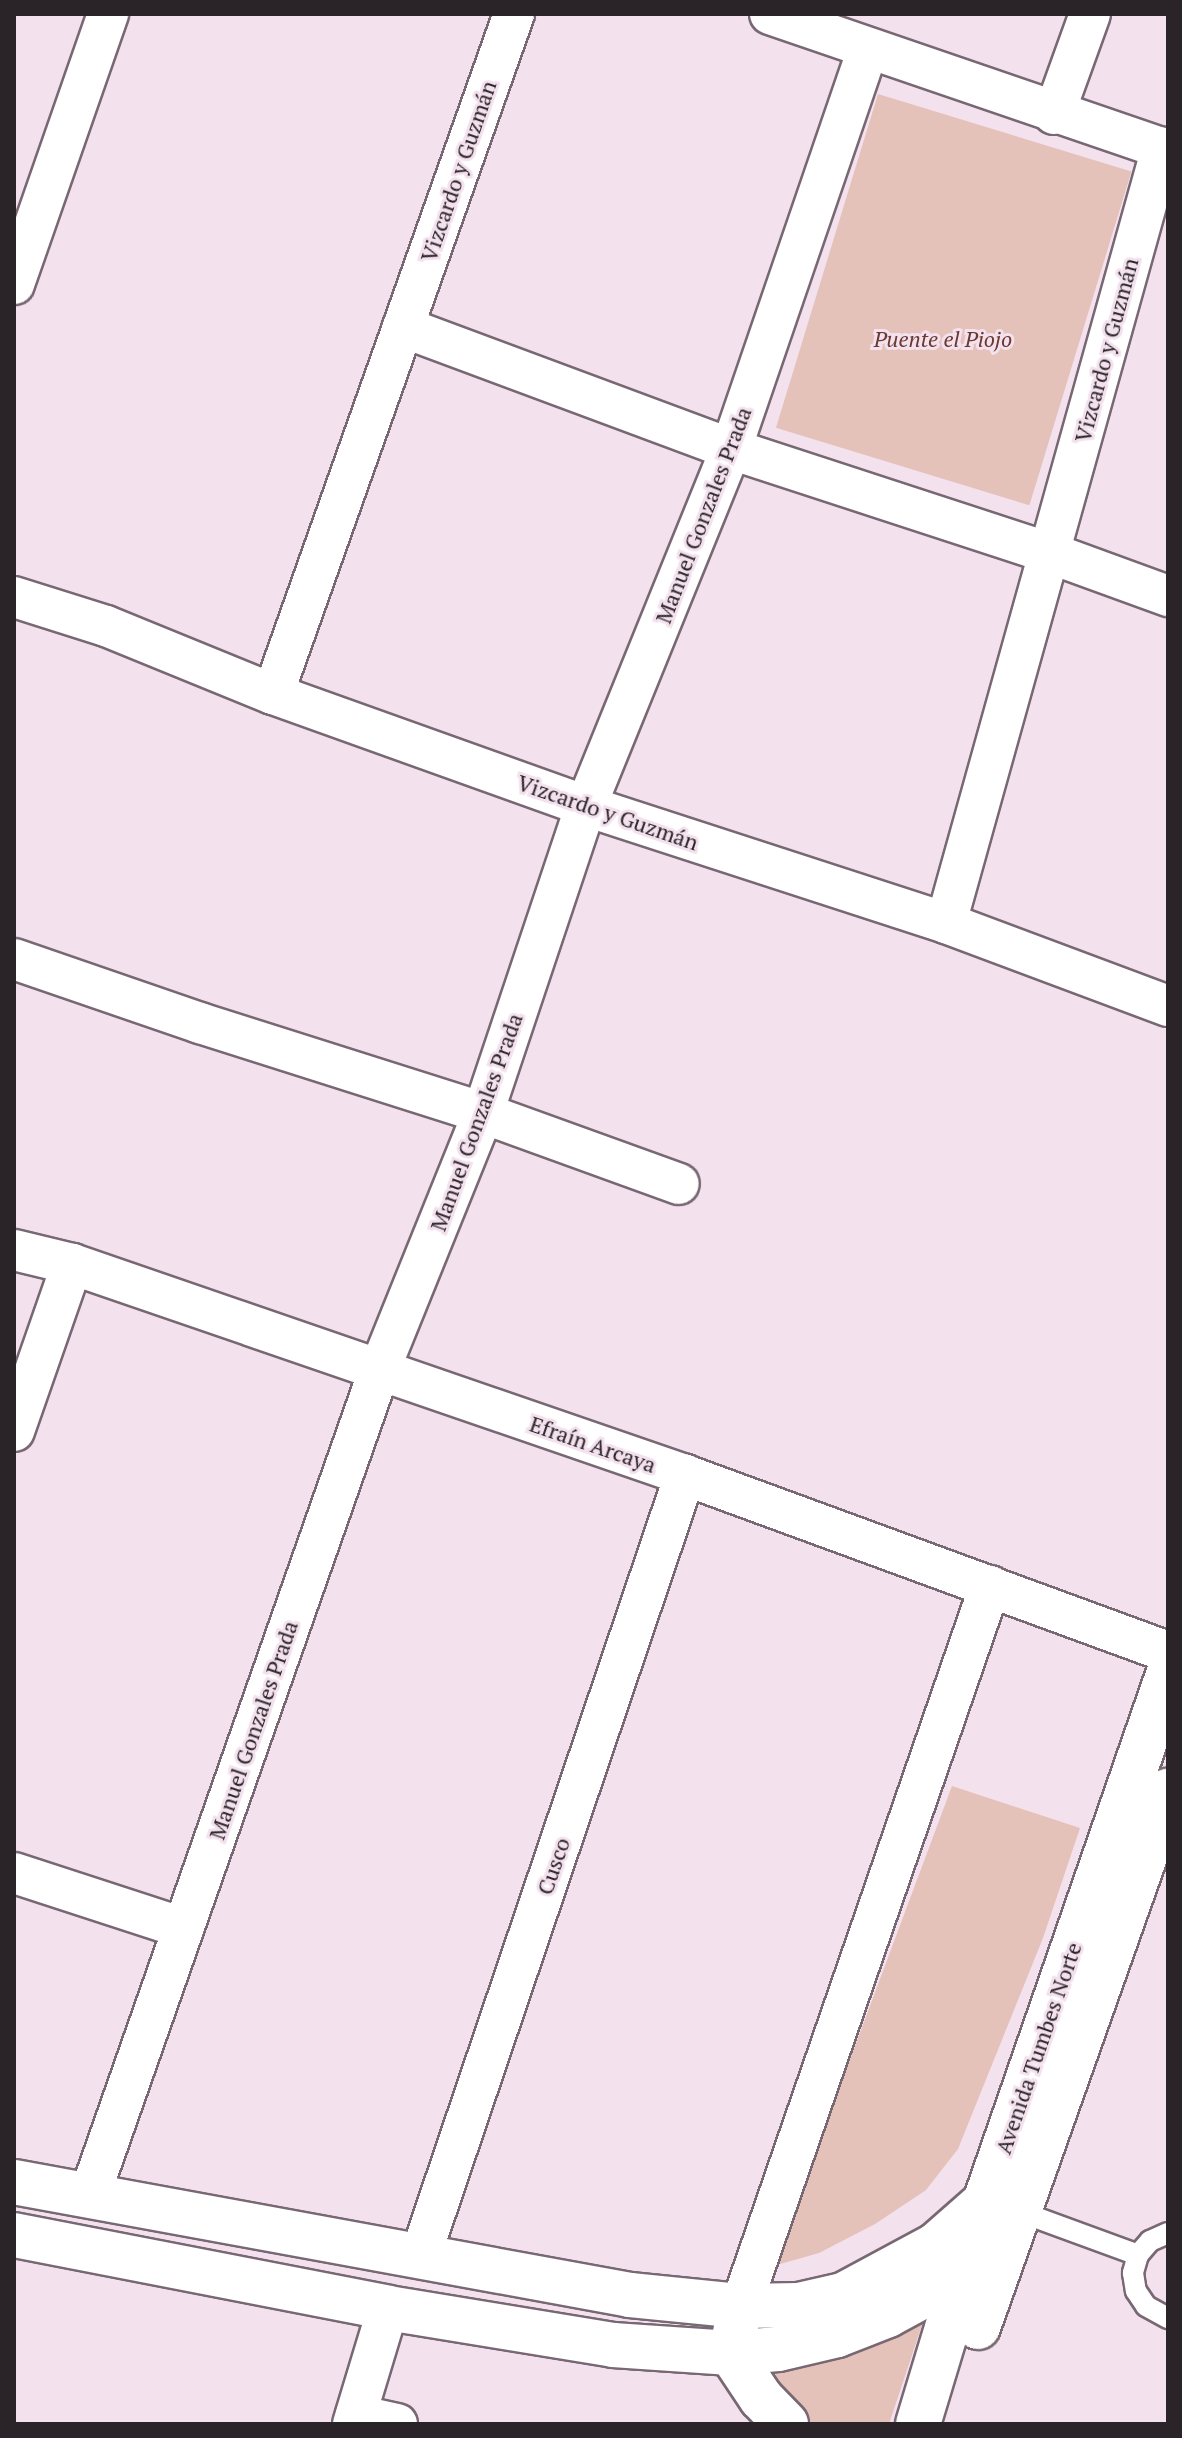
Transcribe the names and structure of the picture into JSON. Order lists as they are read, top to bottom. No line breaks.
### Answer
{"streets":{"main road":["Avenida Tumbes Norte"],"street":["Vizcardo y Guzmán","Manuel Gonzales Prada","Efraín Arcaya","Cusco"]},"crossings":[["Vizcardo y Guzmán","Manuel Gonzales Prada"],["Manuel Gonzales Prada","Efraín Arcaya"],["Efraín Arcaya","Cusco"]],"parks":["Puente el Piojo"]}
